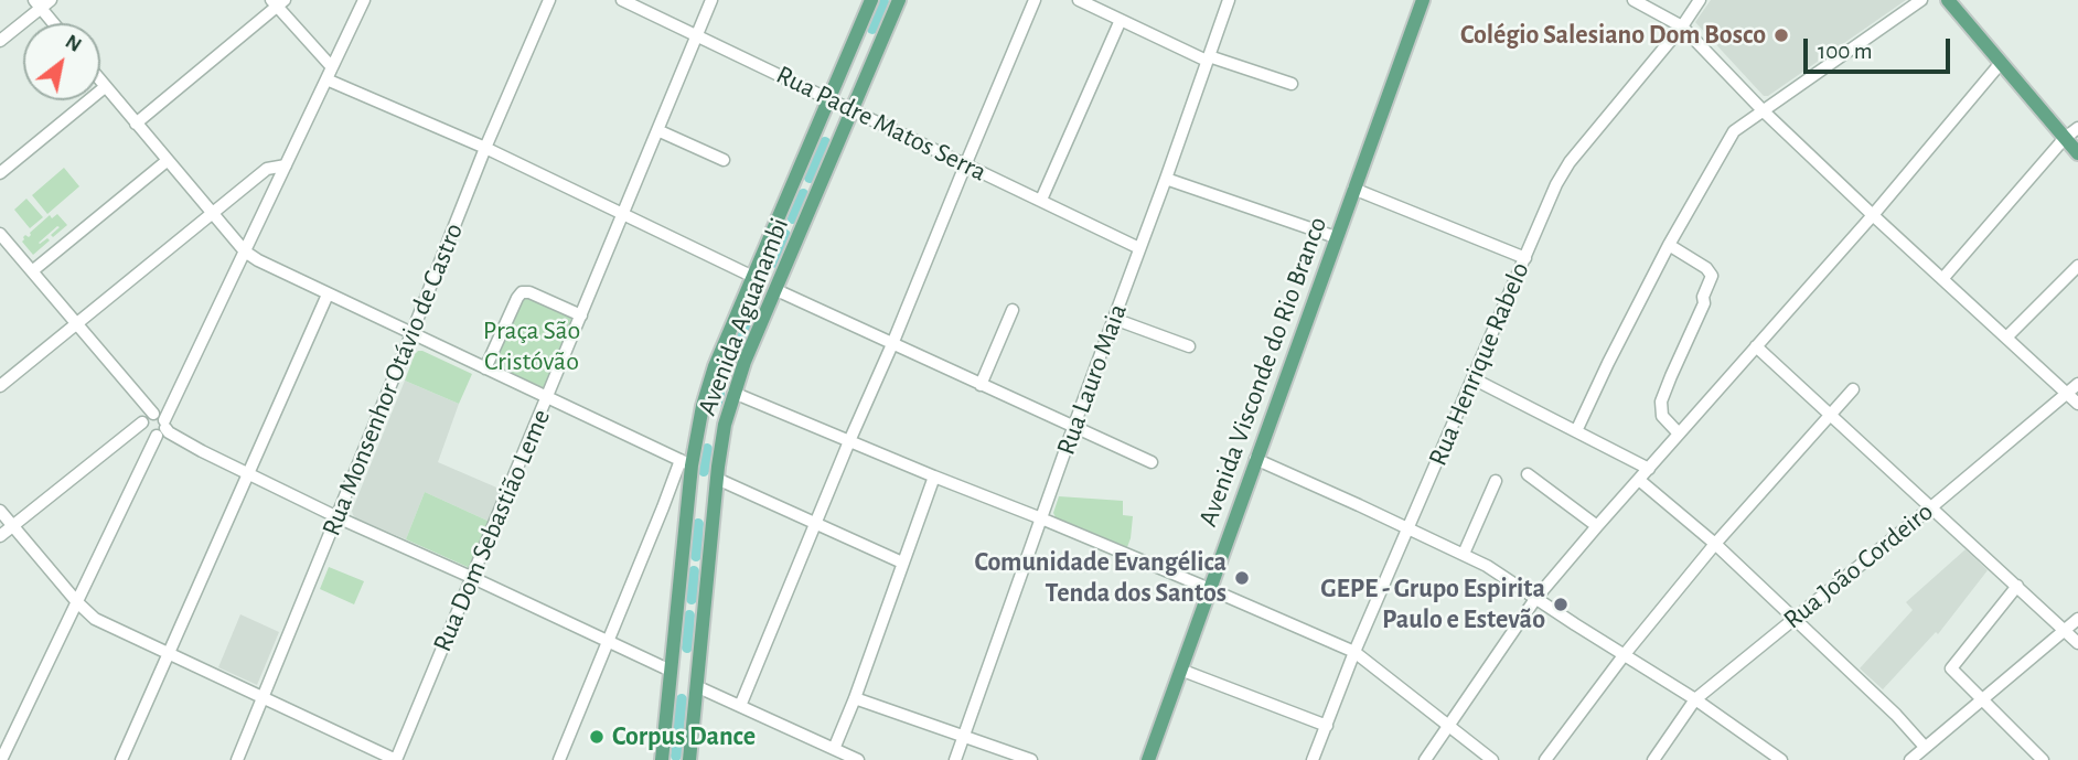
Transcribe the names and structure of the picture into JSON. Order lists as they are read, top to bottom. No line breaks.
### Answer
{"streets":{"main road":["Avenida Aguanambi","Avenida Visconde do Rio Branco"],"street":["Rua Padre Matos Serra","Rua Henrique Rabelo","Rua Monsenhor Otávio de Castro","Rua Lauro Maia","Rua Dom Sebastião Leme","Rua João Cordeiro"]},"crossings":[["Rua Padre Matos Serra","Avenida Aguanambi"],["Rua Padre Matos Serra","Rua Lauro Maia"],["Rua Padre Matos Serra","Rua Dom Sebastião Leme"]],"parks":["Praça São Cristóvão"],"places":["Colégio Salesiano Dom Bosco","Comunidade Evangélica Tenda dos Santos","GEPE - Grupo Espirita Paulo e Estevão","Corpus Dance"],"scale_bar":"100 m","north":"top right"}
